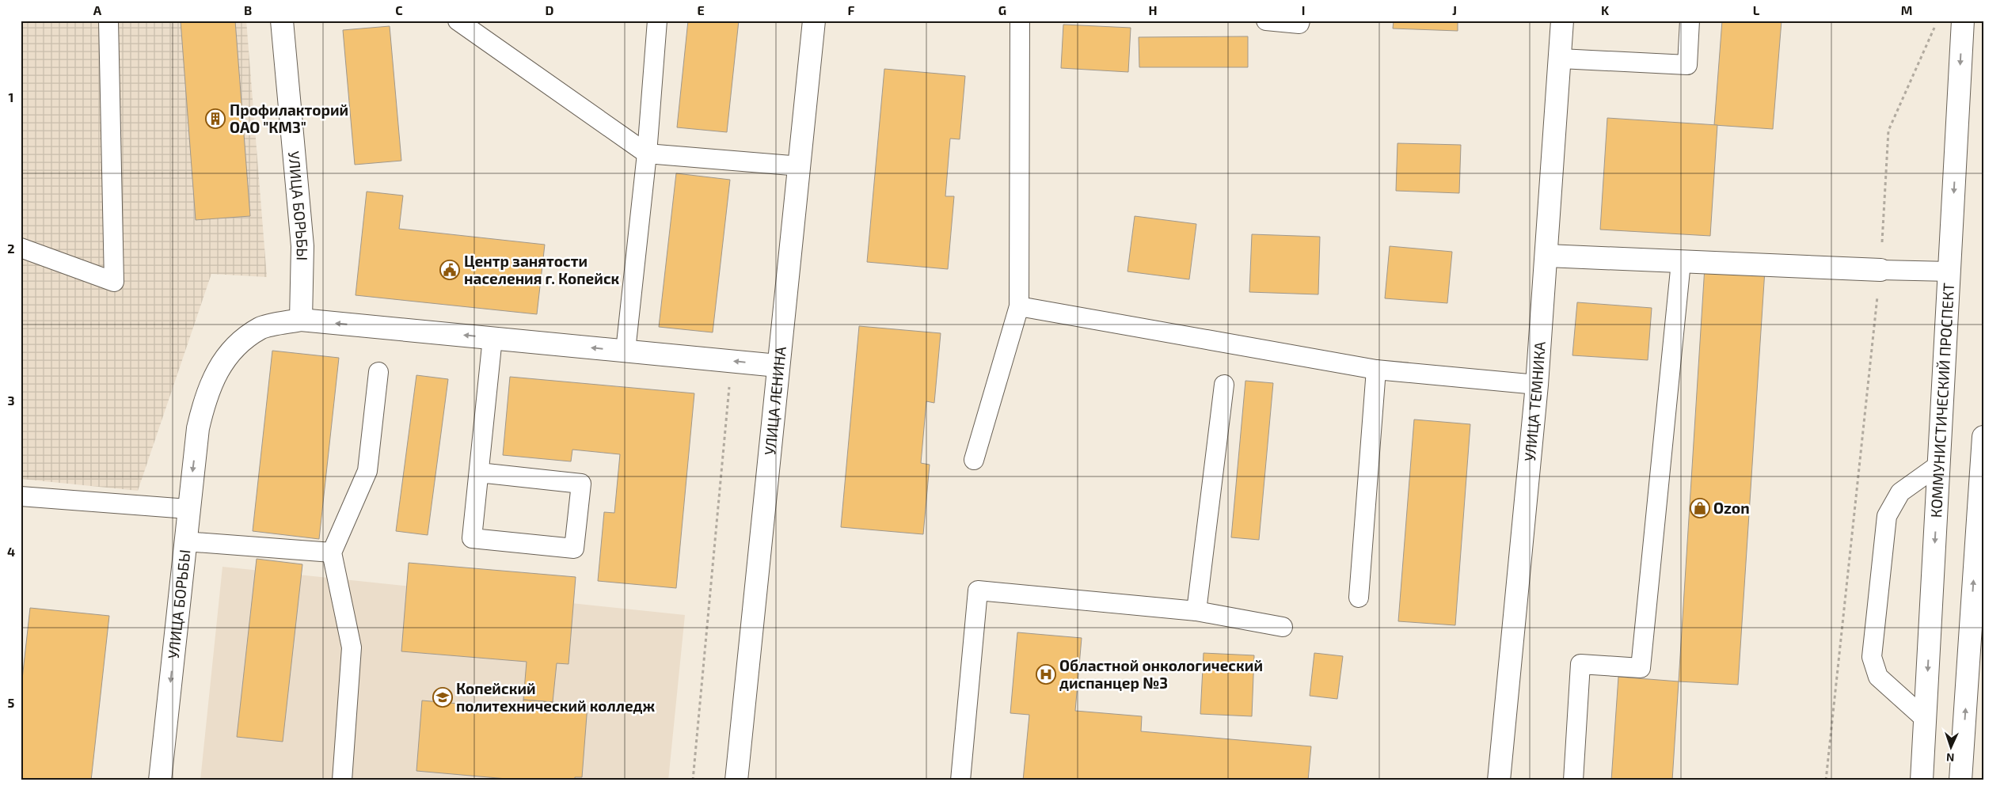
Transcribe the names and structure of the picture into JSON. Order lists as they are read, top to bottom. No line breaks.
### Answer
{"streets":{"street":["УЛИЦА БОРЬБЫ","УЛИЦА ЛЕНИНА","УЛИЦА ТЕМНИКА","КОММУНИСТИЧЕСКИЙ ПРОСПЕКТ"]},"crossings":[["УЛИЦА БОРЬБЫ","УЛИЦА ЛЕНИНА"]],"places":{"building":["Профилакторий ОАО \"КМЗ\""],"public building":["Центр занятости населения г. Копейск"],"shop":["Ozon"],"hospital":["Областной онкологический диспанцер №3"],"school or university":["Копейский политехнический колледж"]},"north":"bottom","grid":{"columns":["A","B","C","D","E","F","G","H","I","J","K","L","M"],"rows":["1","2","3","4","5"]}}
